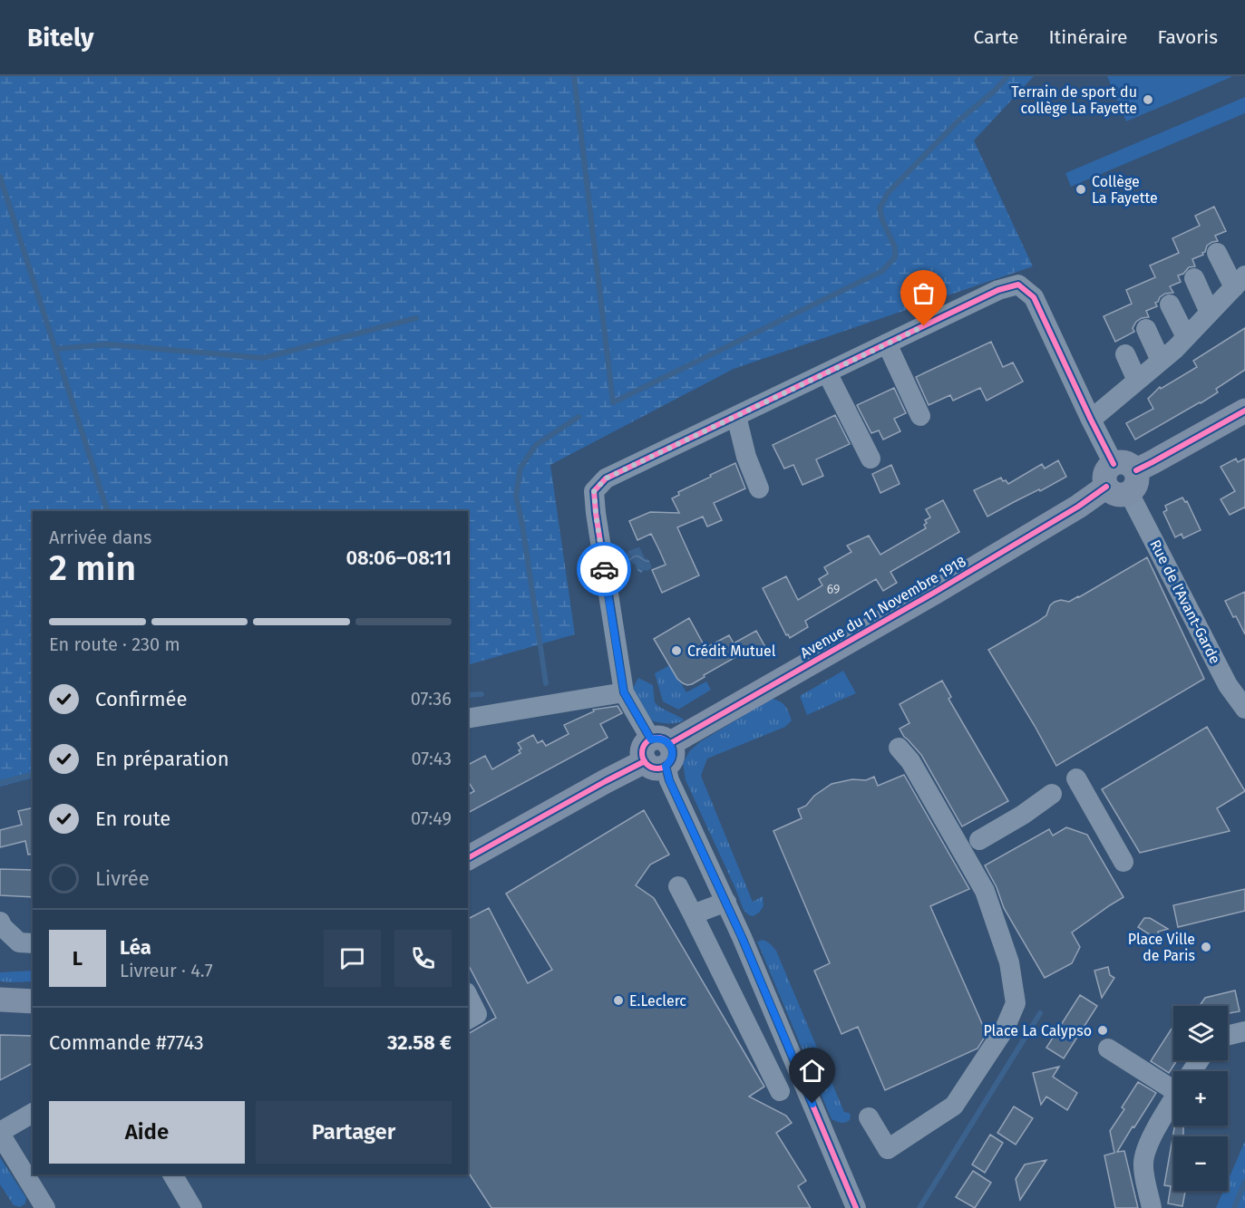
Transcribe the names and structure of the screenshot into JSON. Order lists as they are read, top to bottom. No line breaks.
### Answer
{"streets":{"main road":["Avenue du 11 Novembre 1918"],"street":["Rue de l'Avant-Garde"]},"crossings":[["Rue de l'Avant-Garde","Avenue du 11 Novembre 1918"]],"places":["Terrain de sport du collège La Fayette","Collège La Fayette","Crédit Mutuel","Place Ville de Paris","E.Leclerc","Place La Calypso"],"house_numbers":["69"],"page":{"header":"Bitely","nav":["Carte","Itinéraire","Favoris"],"heading":["2 min","Arrivée dans","08:06–08:11"],"panel":["Léa","Livreur · 4.7","Commande #7743","32.58 €"],"bar":"En route · 230 m","list":[["Confirmée","07:36"],["En préparation","07:43"],["En route","07:49"],"Livrée"],"round":"L","map_buttons":["+","−"],"buttons":["Aide","Partager"]}}
